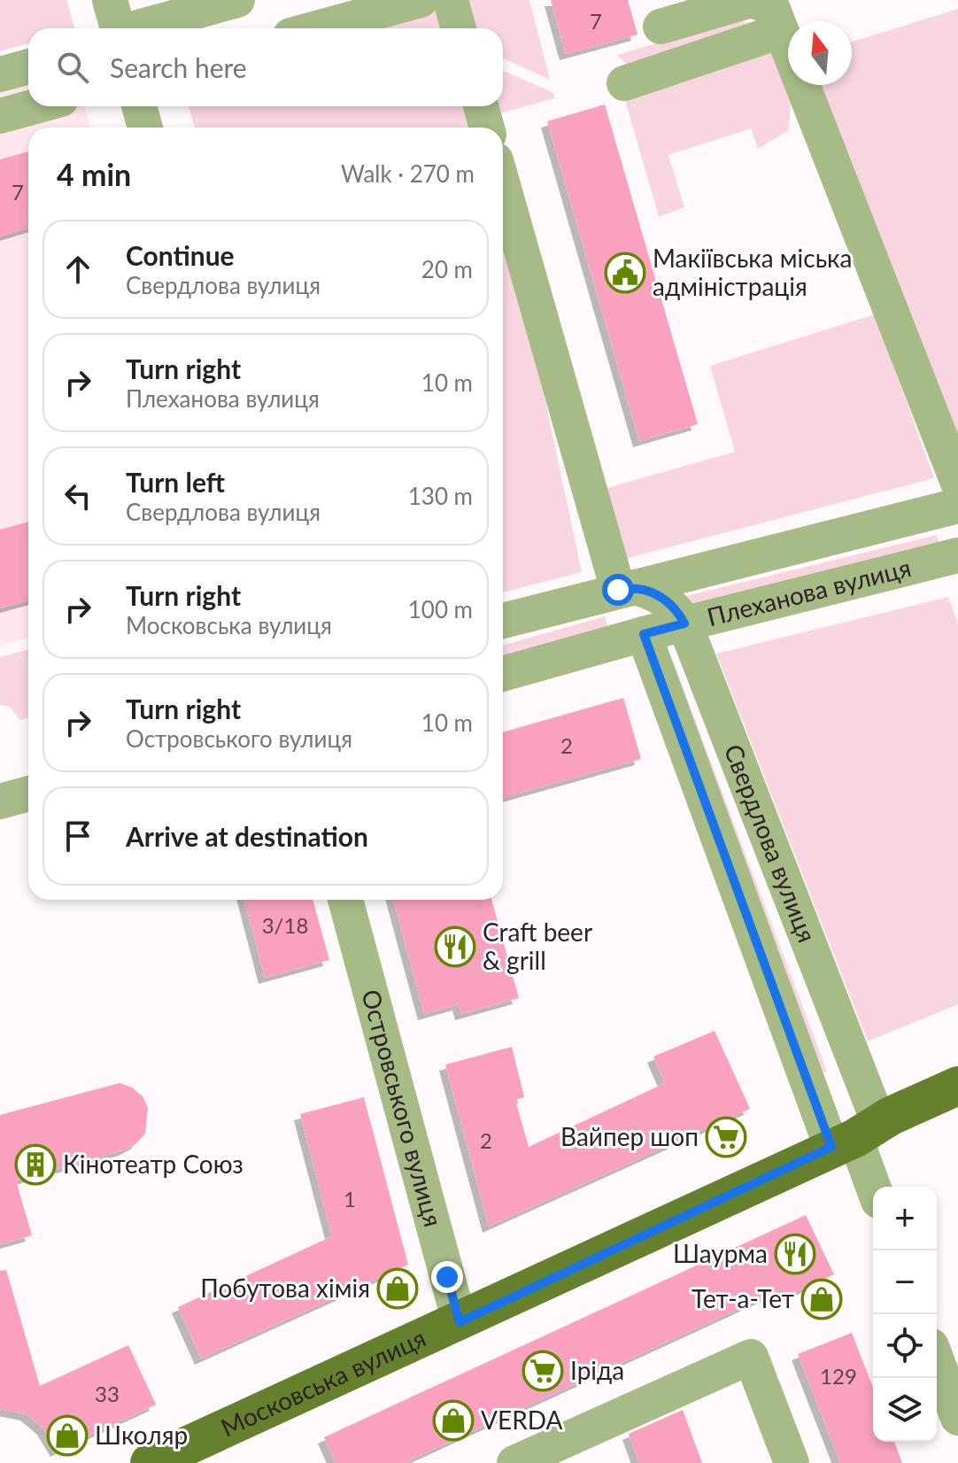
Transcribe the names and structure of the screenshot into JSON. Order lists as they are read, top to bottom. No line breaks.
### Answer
{"streets":{"main road":["Московська вулиця"],"street":["Плеханова вулиця","Свердлова вулиця","Островського вулиця"]},"crossings":[["Плеханова вулиця","Свердлова вулиця"],["Свердлова вулиця","Московська вулиця"],["Островського вулиця","Московська вулиця"]],"places":{"public building":["Макіївська міська адміністрація"],"restaurant":["Craft beer & grill","Шаурма"],"supermarket":["Вайпер шоп","Іріда"],"building":["Кінотеатр Союз"],"shop":["Побутова хімія","Тет-а-Тет","VERDA","Школяр"]},"house_numbers":["7","7","2","3/18","2","1","129","33"],"north":"top","page":{"search":"Search here","heading":["4 min","Walk · 270 m"],"list":[["Continue","Свердлова вулиця","20 m"],["Turn right","Плеханова вулиця","10 m"],["Turn left","Свердлова вулиця","130 m"],["Turn right","Московська вулиця","100 m"],["Turn right","Островського вулиця","10 m"],"Arrive at destination"],"map_buttons":["+","−"]}}
